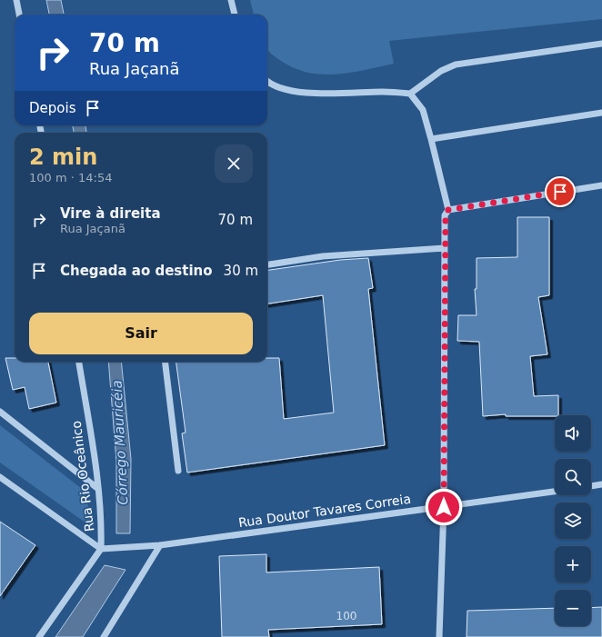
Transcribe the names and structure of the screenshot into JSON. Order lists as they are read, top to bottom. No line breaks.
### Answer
{"streets":{"street":["Rua Rio Oceânico","Rua Doutor Tavares Correia"]},"crossings":[["Rua Rio Oceânico","Rua Doutor Tavares Correia"]],"water":["Córrego Mauricéia"],"house_numbers":["100"],"page":{"turn":["70 m","Rua Jaçanã"],"then":"Depois","heading":["2 min","100 m · 14:54"],"list":[{"name":"Vire à direita","note":"Rua Jaçanã","value":"70 m"},{"name":"Chegada ao destino","value":"30 m"}],"buttons":"Sair","map_buttons":["+","−"]}}
